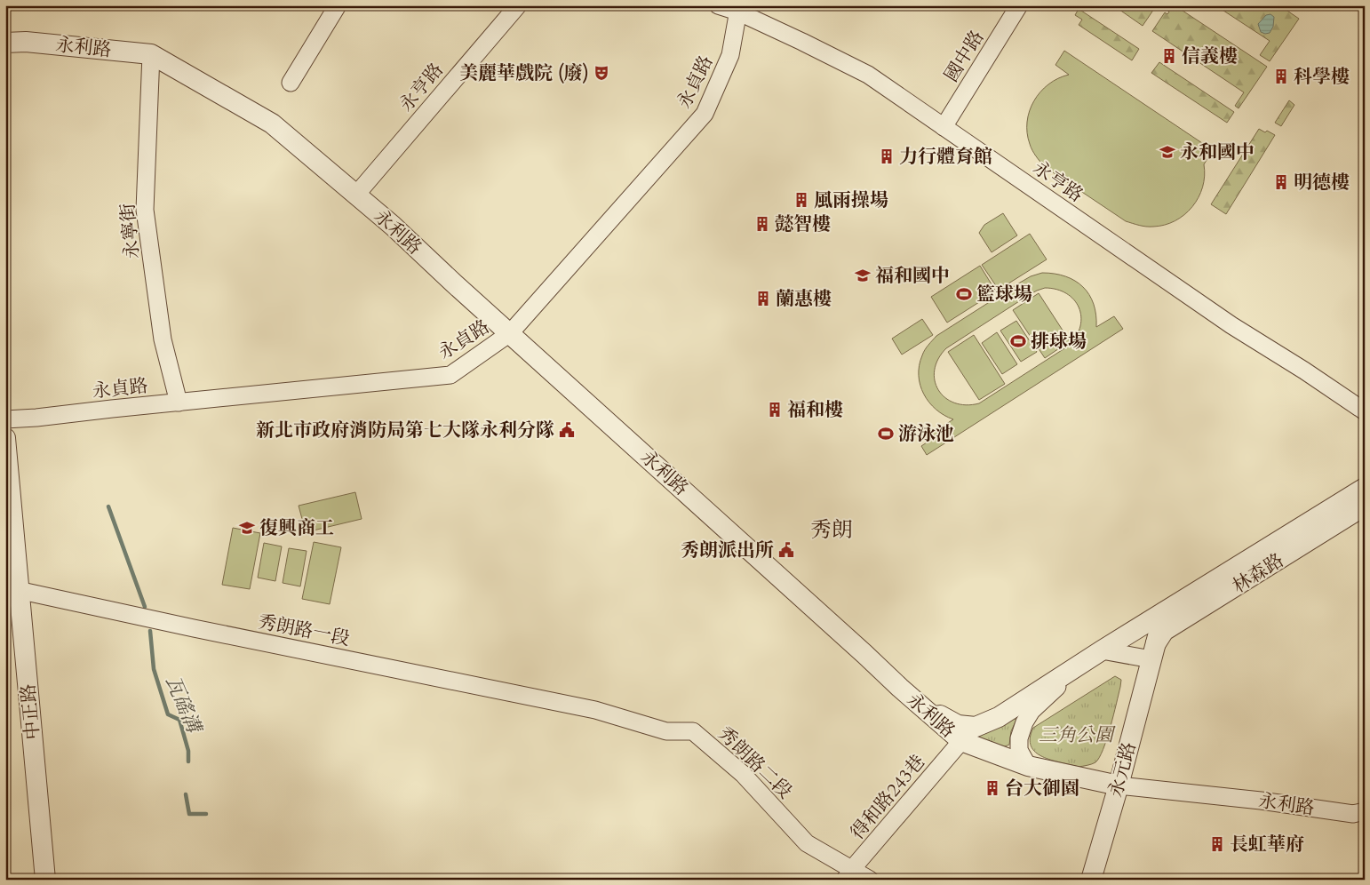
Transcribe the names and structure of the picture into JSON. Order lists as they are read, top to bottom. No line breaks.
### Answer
{"streets":{"street":["永利路","國中路","永貞路","永亨路","永寧街","林森路","秀朗路一段","中正路","秀朗路二段","永元路","得和路243巷"]},"crossings":[["永利路","永貞路"],["永利路","永亨路"],["永利路","永寧街"],["永利路","林森路"],["永利路","永元路"],["永利路","得和路243巷"],["國中路","永亨路"],["永貞路","永亨路"],["永貞路","永寧街"],["林森路","永元路"],["秀朗路一段","中正路"],["秀朗路一段","秀朗路二段"],["秀朗路二段","得和路243巷"]],"districts":["秀朗"],"water":["瓦磘溝"],"parks":["三角公園"],"places":{"building":["信義樓","科學樓","力行體育館","明德樓","風雨操場","懿智樓","蘭惠樓","福和樓","台大御園","長虹華府"],"theatre":["美麗華戲院 (廢)"],"school or university":["永和國中","福和國中","復興商工"],"sports":["籃球場","排球場","游泳池"],"public building":["新北市政府消防局第七大隊永利分隊","秀朗派出所"]}}
